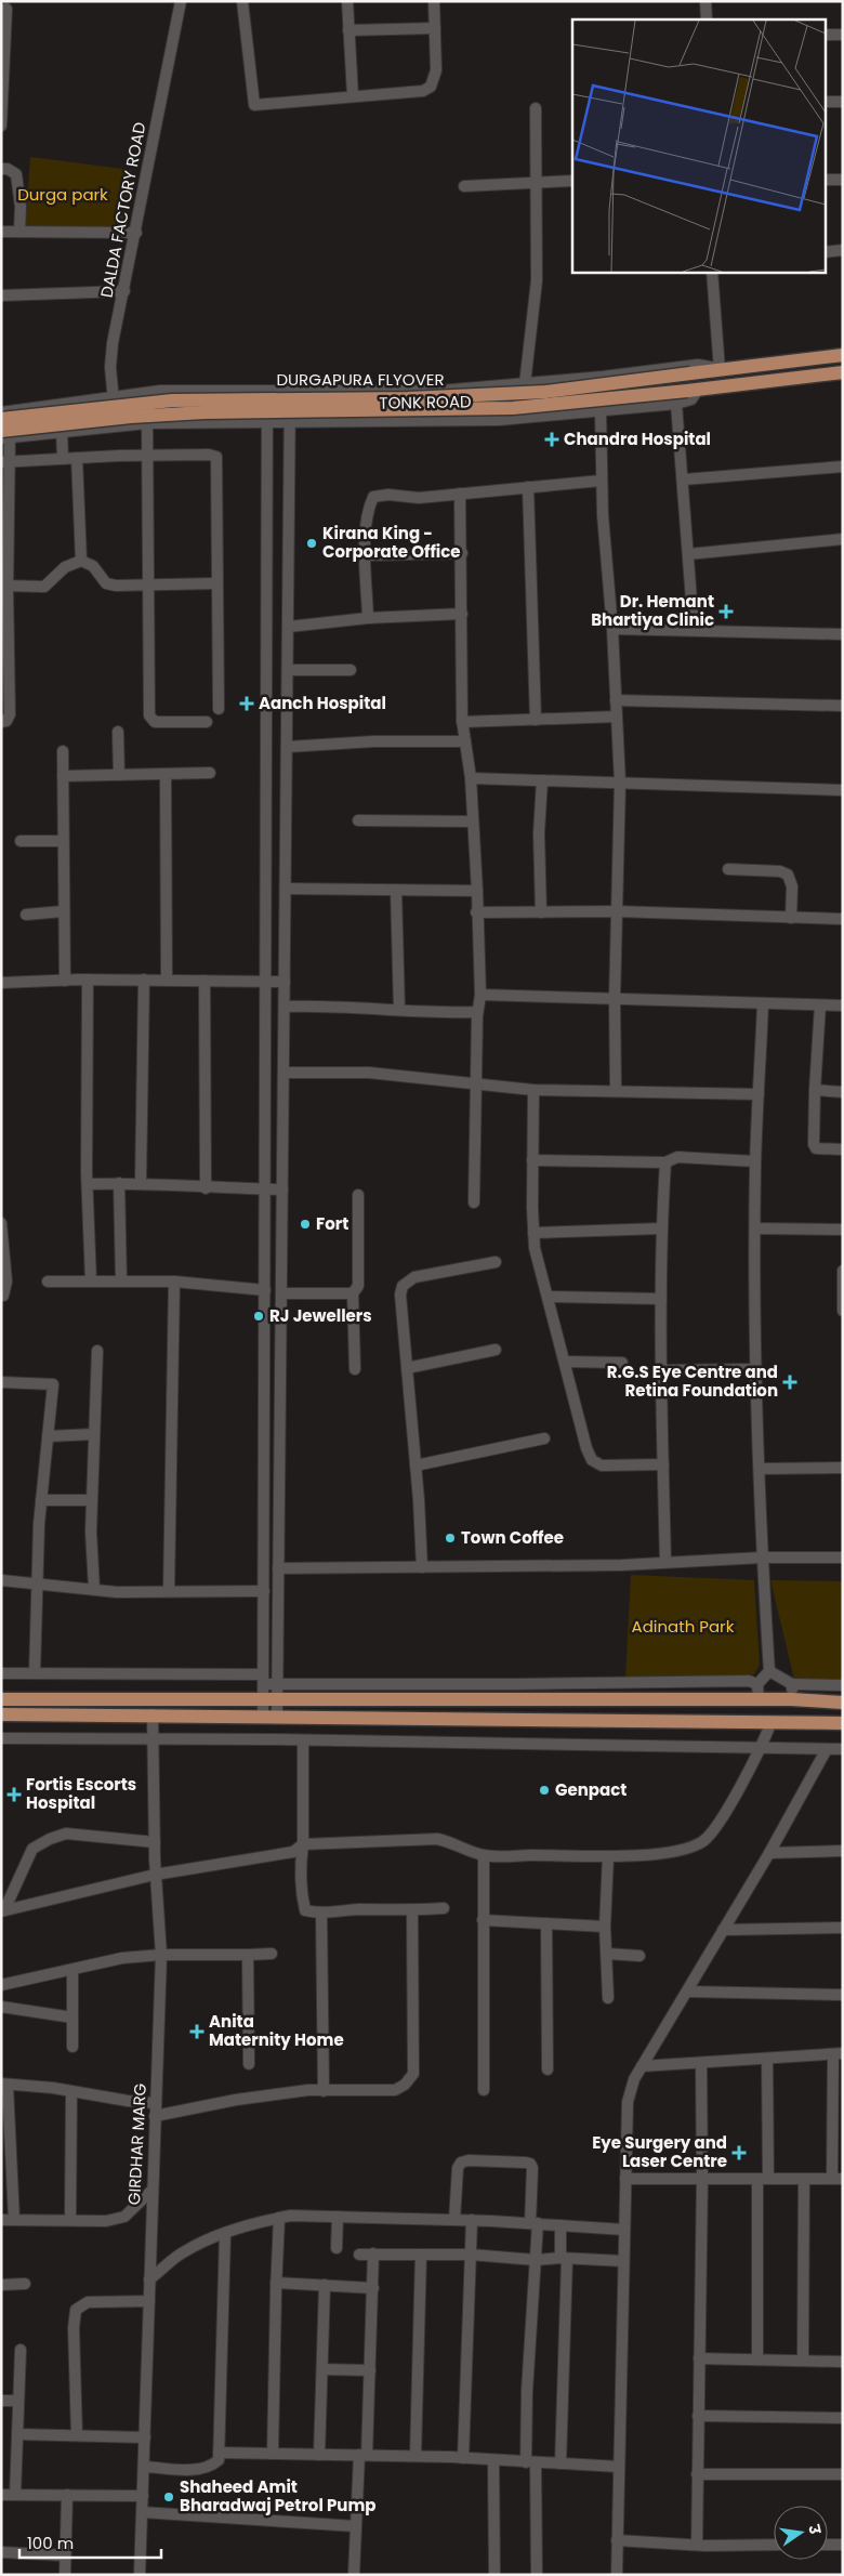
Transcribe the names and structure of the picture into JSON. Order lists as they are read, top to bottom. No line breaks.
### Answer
{"streets":{"main road":["DURGAPURA FLYOVER","TONK ROAD"],"street":["DALDA FACTORY ROAD","GIRDHAR MARG"]},"crossings":[["DALDA FACTORY ROAD","TONK ROAD"],["DURGAPURA FLYOVER","TONK ROAD"]],"parks":["Durga park","Adinath Park"],"places":{"health":["Chandra Hospital","Dr. Hemant Bhartiya Clinic","Aanch Hospital","R.G.S Eye Centre and Retina Foundation","Fortis Escorts Hospital","Anita Maternity Home","Eye Surgery and Laser Centre"],"other":["Kirana King - Corporate Office","Fort","RJ Jewellers","Town Coffee","Genpact","Shaheed Amit Bharadwaj Petrol Pump"]},"scale_bar":"100 m","north":"right"}
